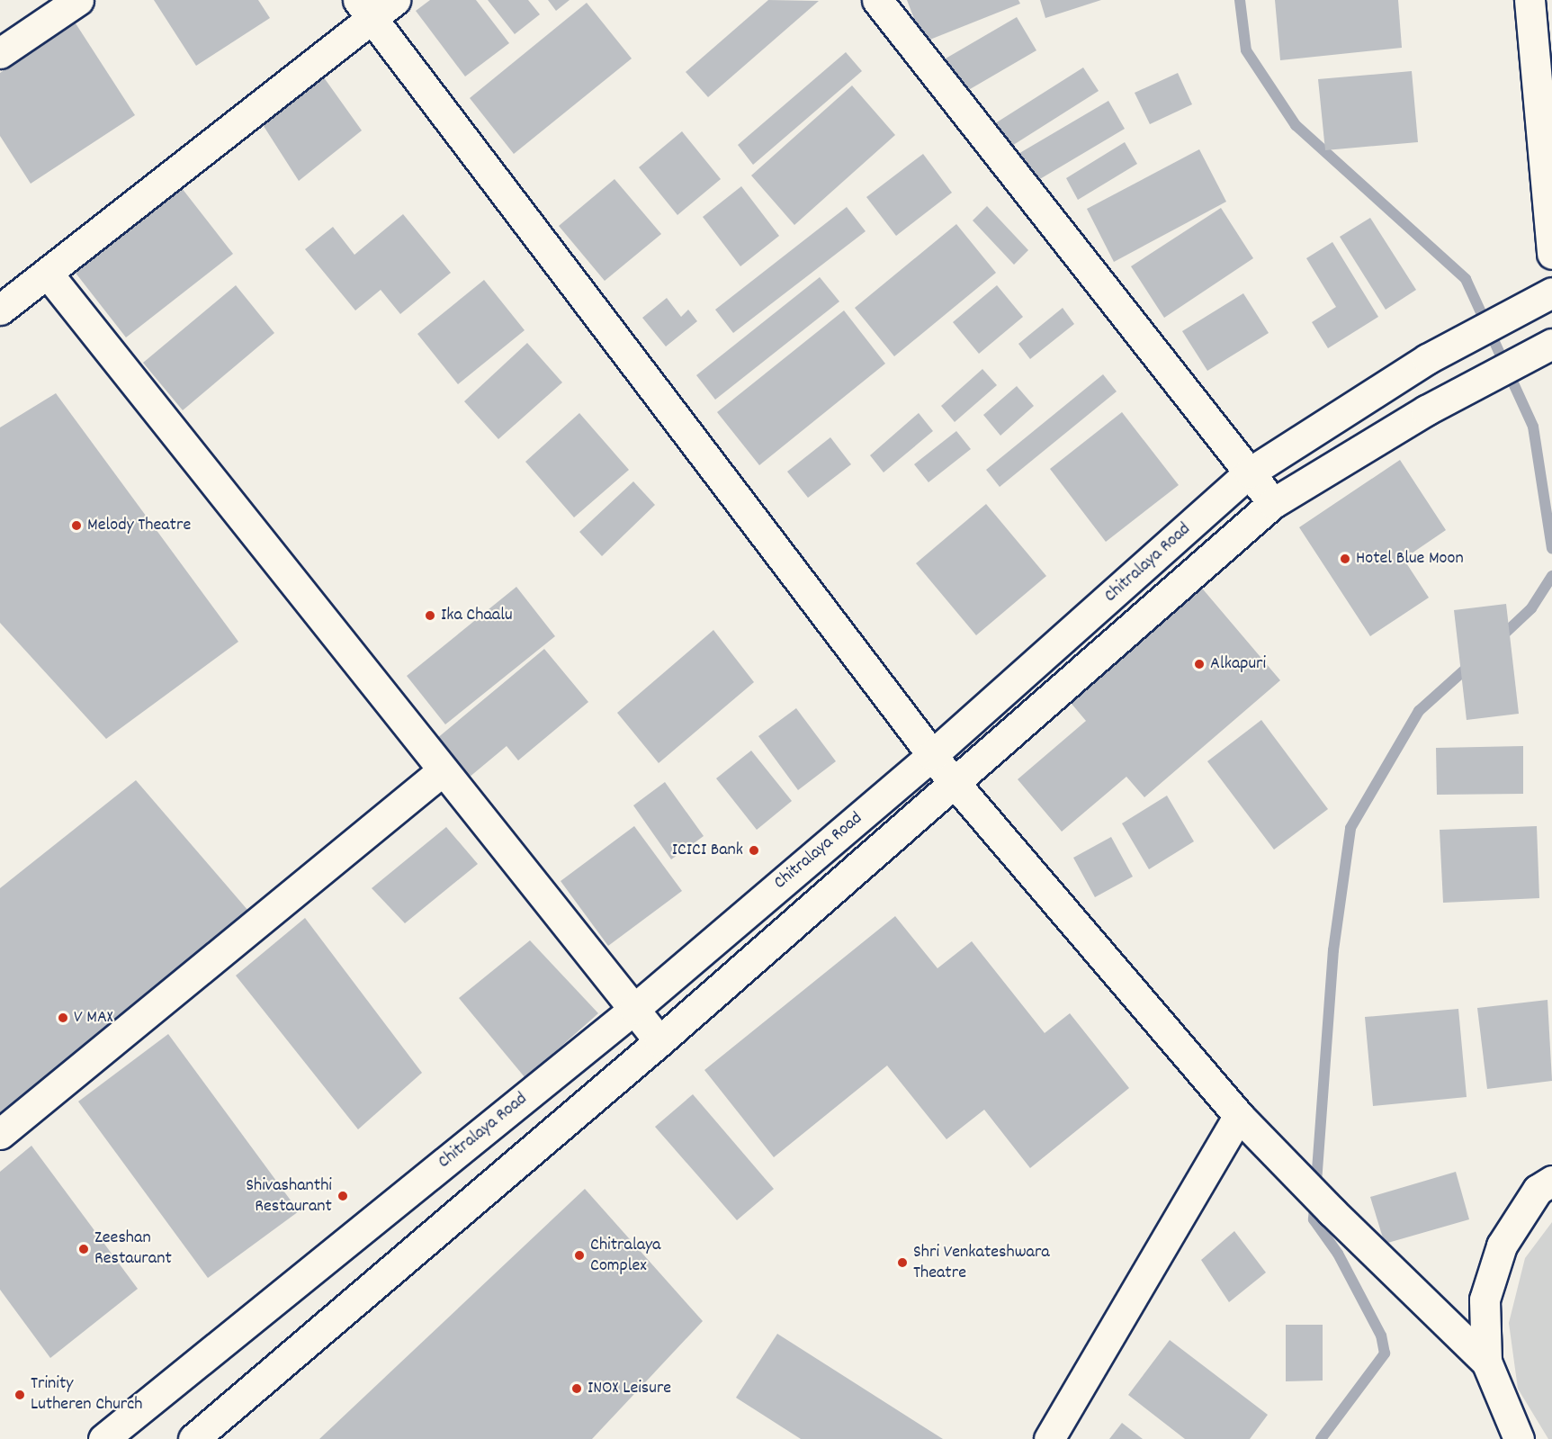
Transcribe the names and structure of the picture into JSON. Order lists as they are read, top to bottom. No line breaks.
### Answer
{"streets":{"main road":["Chitralaya Road"]},"places":["Melody Theatre","Hotel Blue Moon","Ika Chaalu","Alkapuri","ICICI Bank","V MAX","Shivashanthi Restaurant","Zeeshan Restaurant","Chitralaya Complex","Shri Venkateshwara Theatre","INOX Leisure","Trinity Lutheren Church"]}
